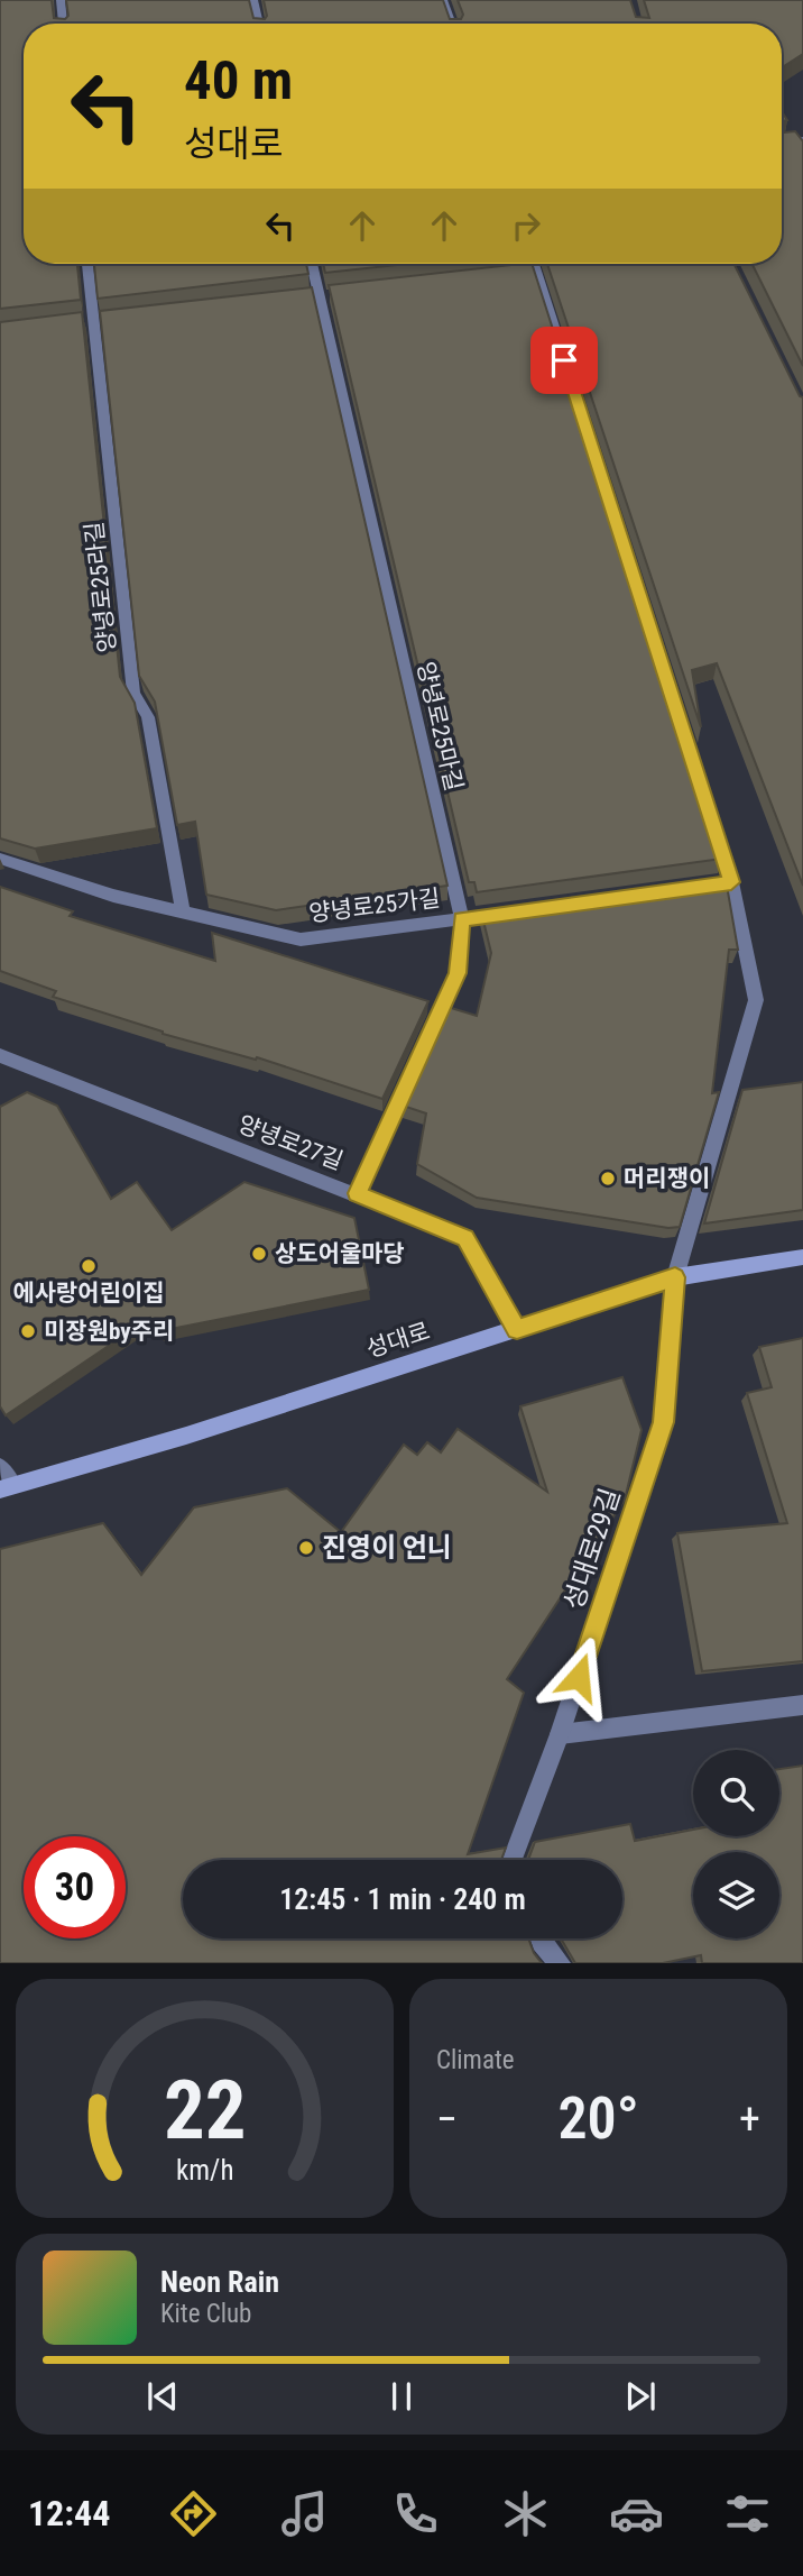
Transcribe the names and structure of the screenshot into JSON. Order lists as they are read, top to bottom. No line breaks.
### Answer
{"streets":{"street":["양녕로25라길","양녕로25마길","양녕로25가길","양녕로27길","성대로","성대로29길"]},"crossings":[["양녕로25라길","양녕로25가길"],["양녕로25마길","양녕로25가길"],["양녕로25마길","양녕로27길"],["양녕로27길","성대로"],["성대로","성대로29길"]],"places":["머리쟁이","상도어울마당","에사랑어린이집","미장원by주리","진영이 언니"],"page":{"turn":["40 m","성대로"],"limit":"30","trip":"12:45 · 1 min · 240 m","tile":"Climate","heat":["−","20°","+"],"song":["Neon Rain","Kite Club"],"tabs":"12:44","gauge":["22","km/h"]}}
